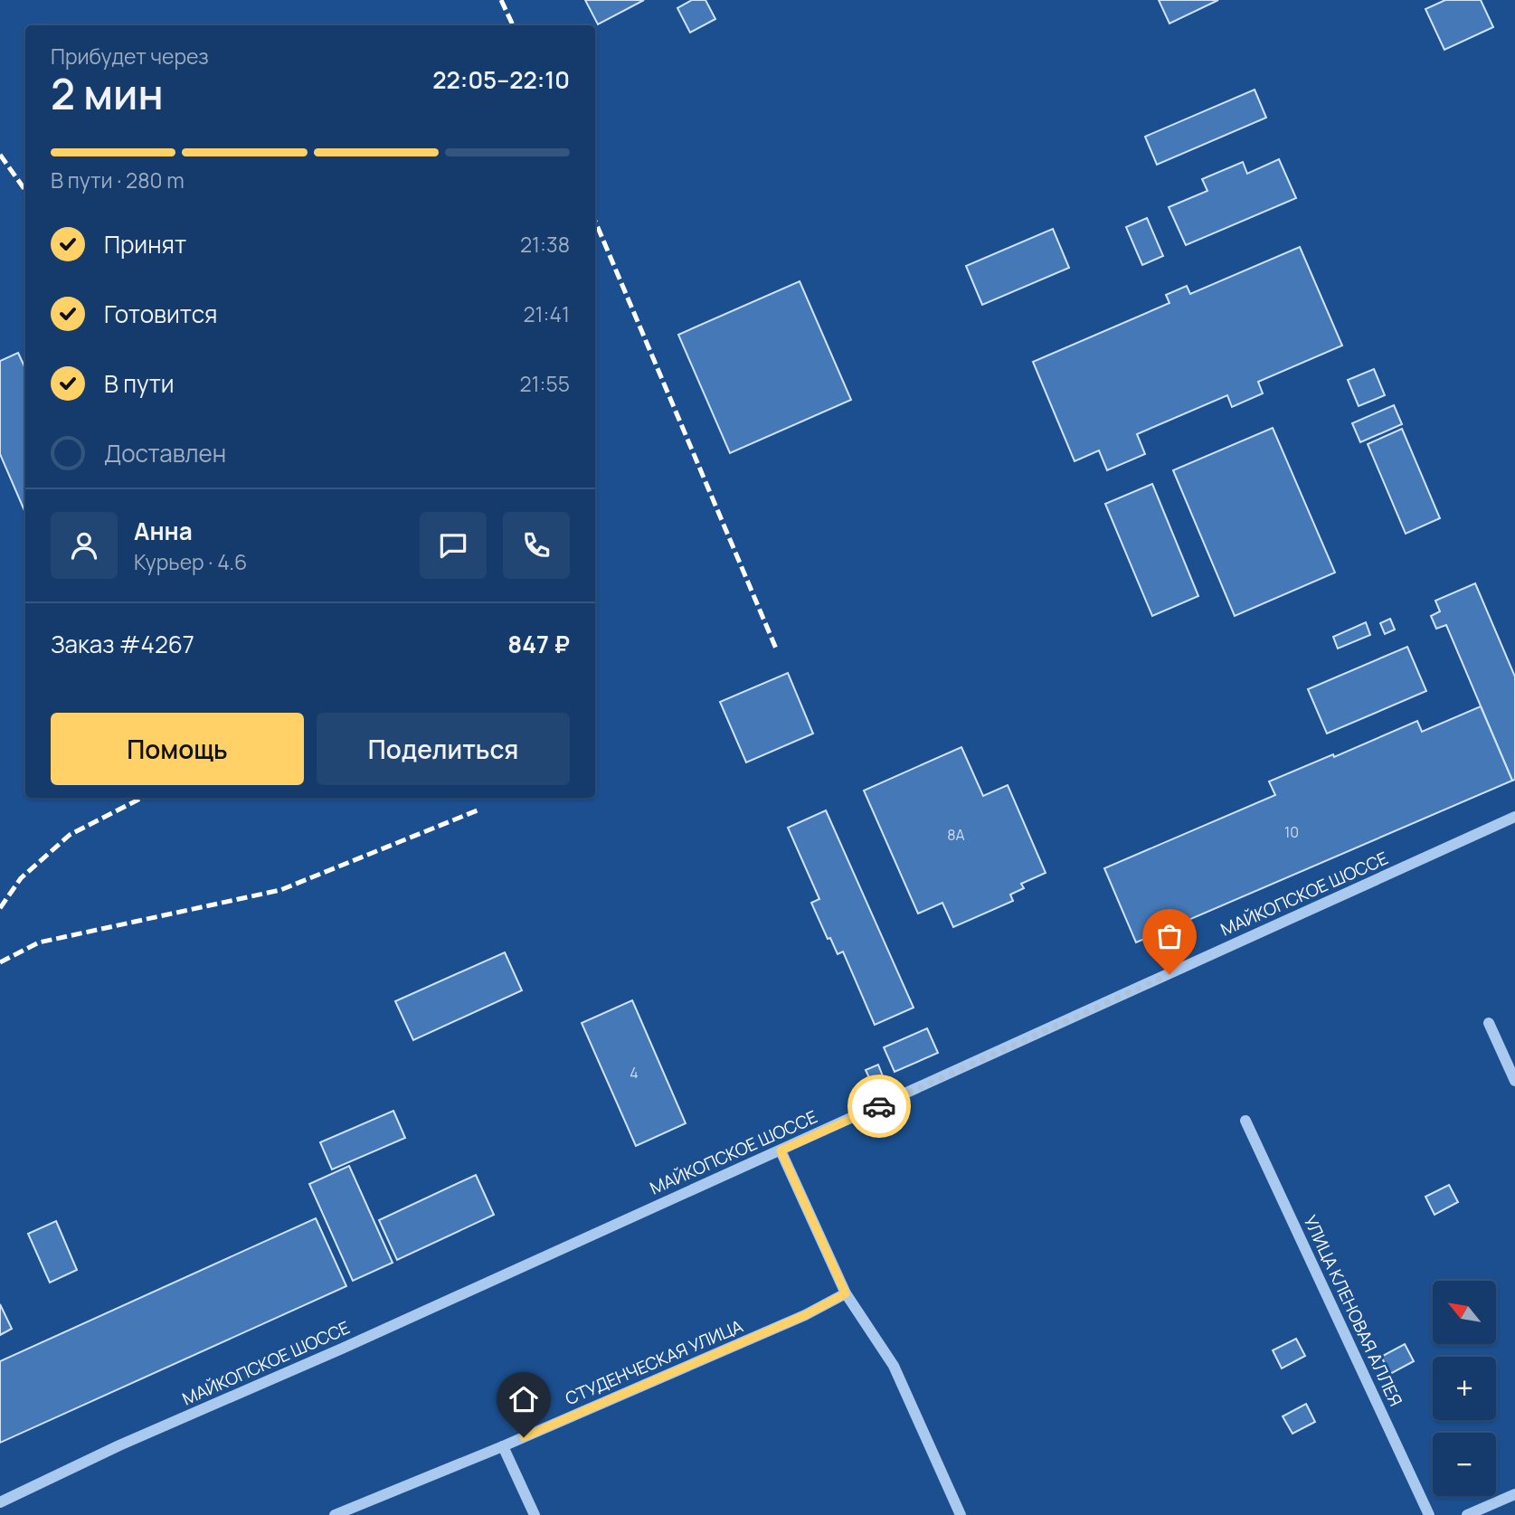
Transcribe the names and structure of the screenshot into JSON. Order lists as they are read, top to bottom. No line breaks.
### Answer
{"streets":{"street":["МАЙКОПСКОЕ ШОССЕ","УЛИЦА КЛЕНОВАЯ АЛЛЕЯ","СТУДЕНЧЕСКАЯ УЛИЦА"]},"house_numbers":["10","8А","4"],"north":"top left","page":{"heading":["2 мин","Прибудет через","22:05–22:10"],"panel":["Анна","Курьер · 4.6","Заказ #4267","847 ₽"],"bar":"В пути · 280 m","list":[["Принят","21:38"],["Готовится","21:41"],["В пути","21:55"],"Доставлен"],"buttons":["Помощь","Поделиться"],"map_buttons":["+","−"]}}
